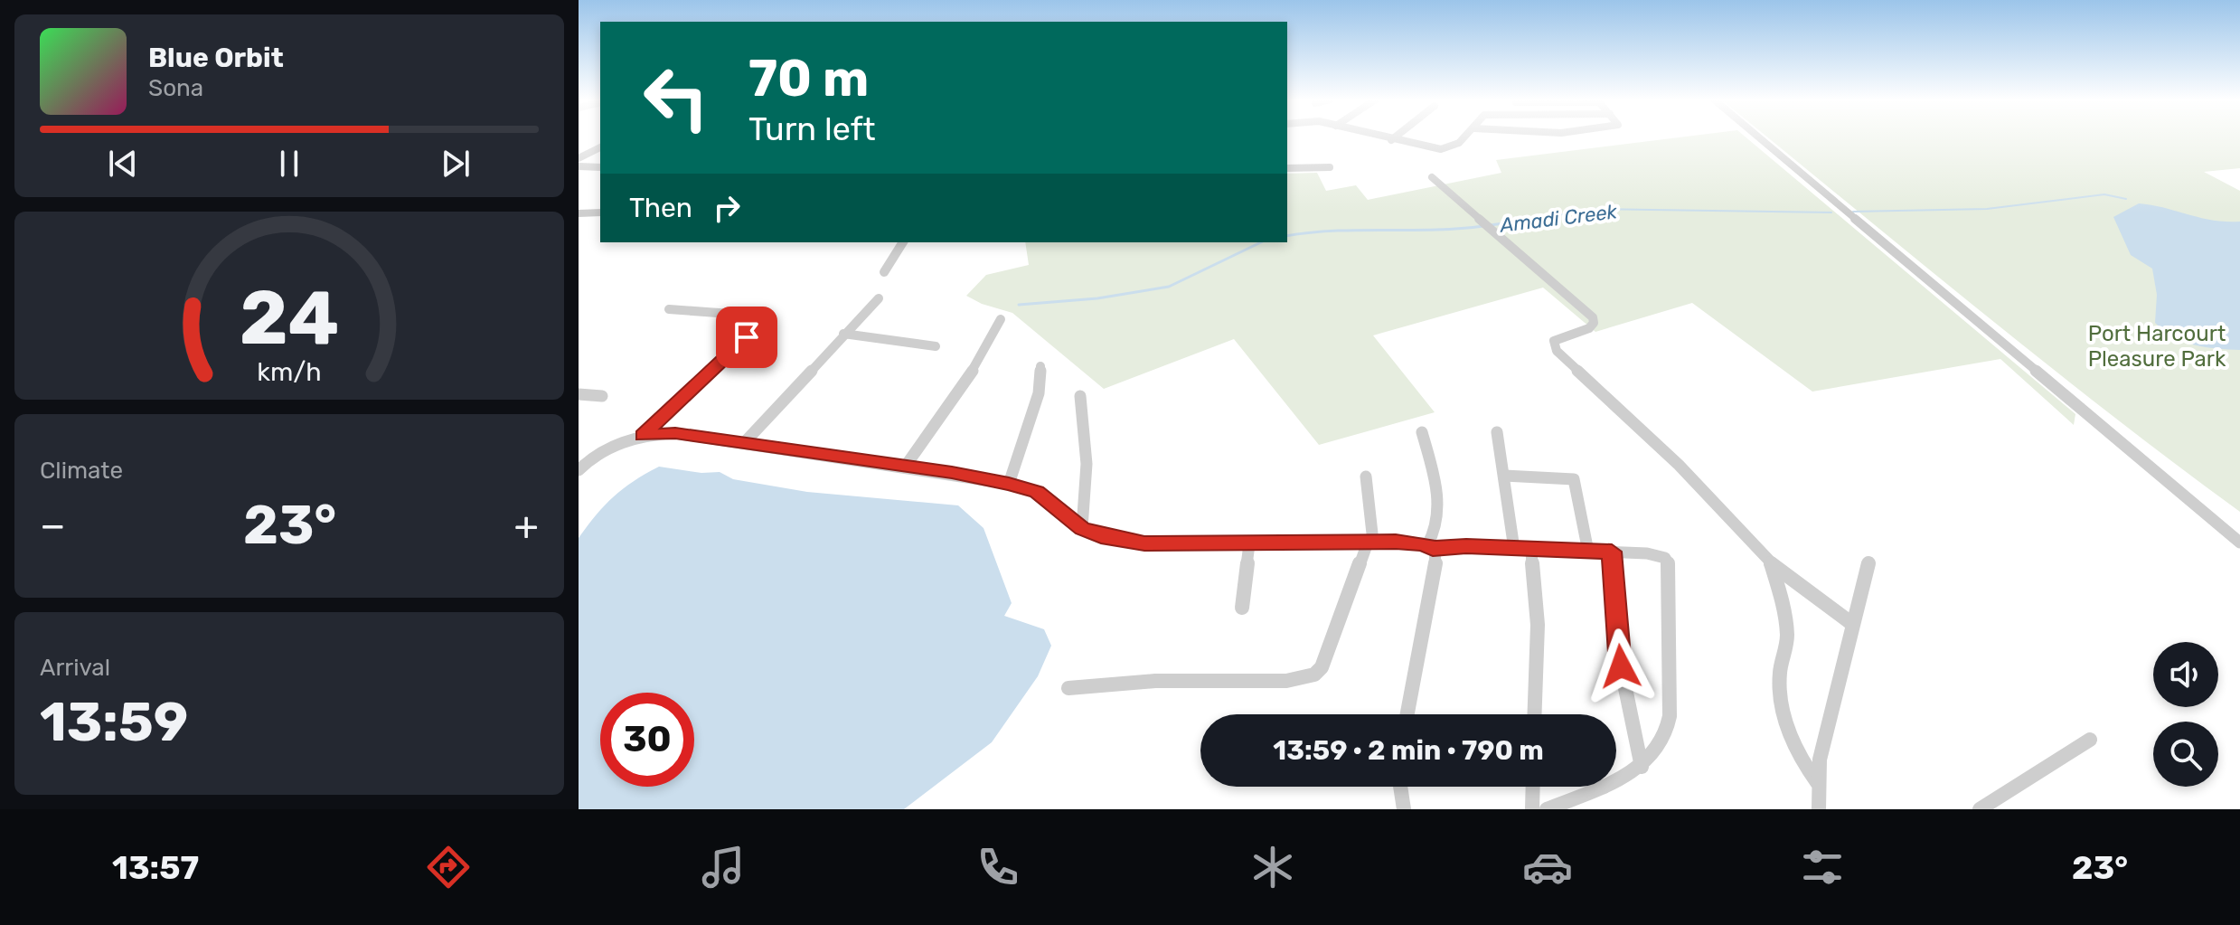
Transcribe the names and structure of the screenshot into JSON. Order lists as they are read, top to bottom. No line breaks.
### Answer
{"water":["Amadi Creek"],"parks":["Port Harcourt Pleasure Park"],"page":{"turn":["70 m","Turn left"],"song":["Blue Orbit","Sona"],"then":"Then","tile":["Climate",["Arrival","13:59"]],"heat":["−","23°","+"],"limit":"30","trip":"13:59 · 2 min · 790 m","tabs":["13:57","23°"],"gauge":["24","km/h"]}}
